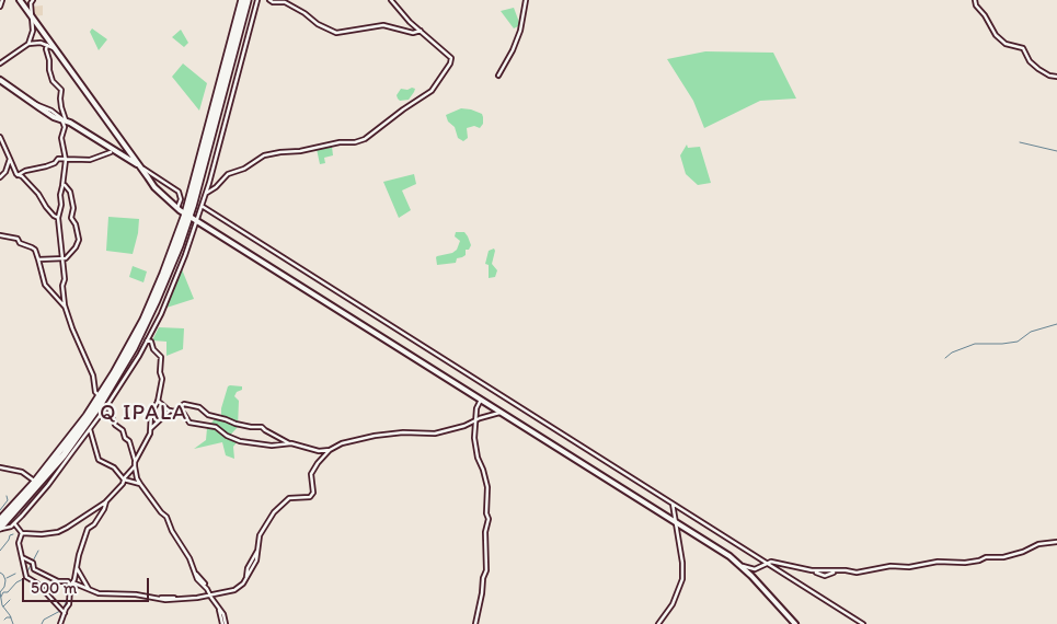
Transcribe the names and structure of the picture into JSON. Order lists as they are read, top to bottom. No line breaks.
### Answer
{"districts":["Q IPALA"],"scale_bar":"500 m"}
